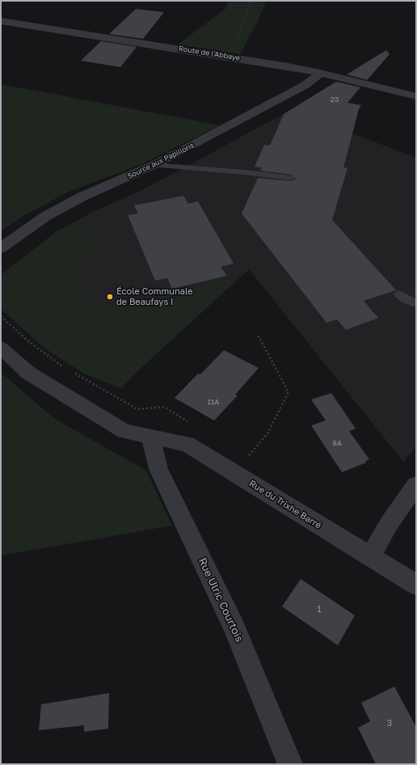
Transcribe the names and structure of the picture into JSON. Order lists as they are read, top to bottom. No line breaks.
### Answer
{"streets":{"street":["Route de l'Abbaye","Source aux Papillons","Rue du Trixhe Barré","Rue Ulric Courtois"]},"crossings":[["Route de l'Abbaye","Source aux Papillons"],["Rue du Trixhe Barré","Rue Ulric Courtois"]],"places":["École Communale de Beaufays I"],"house_numbers":["23","11A","9A","1","3"]}
